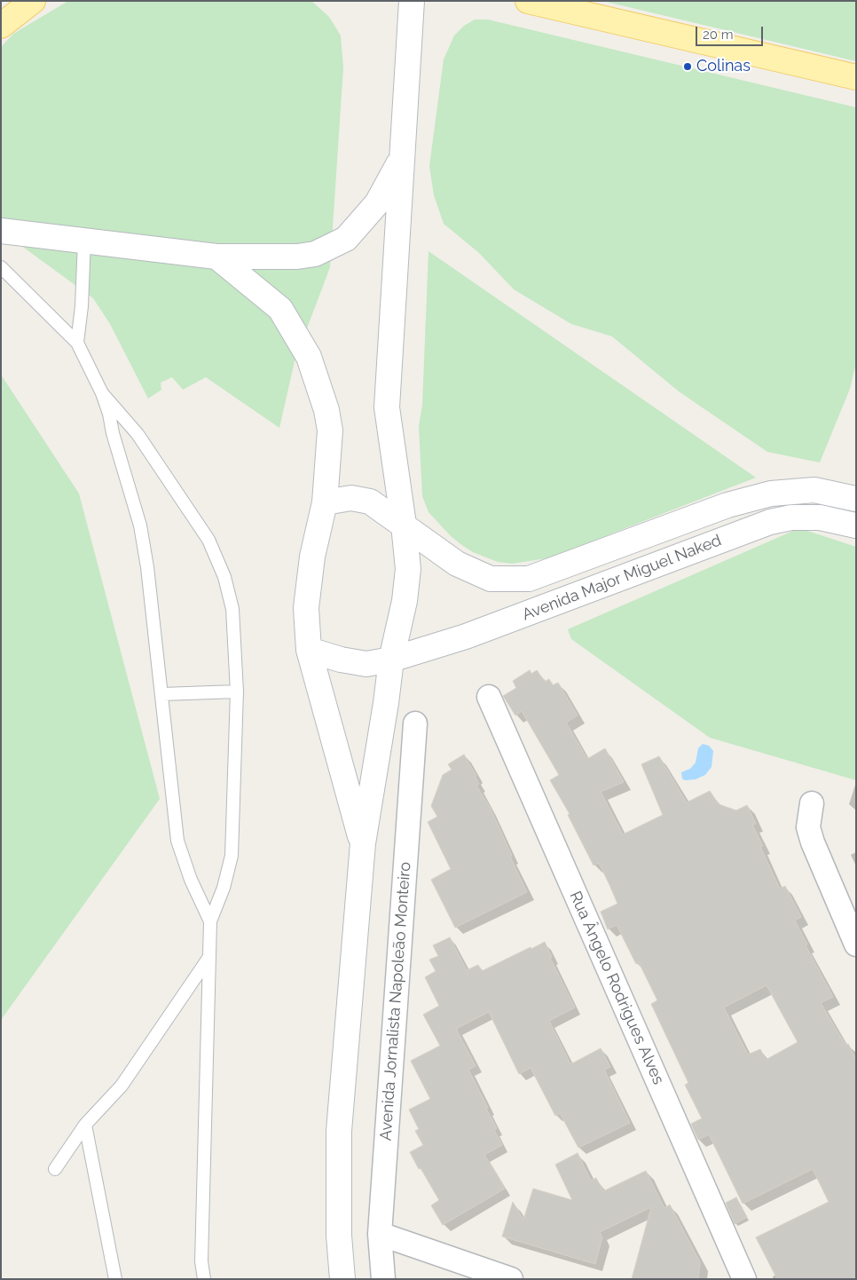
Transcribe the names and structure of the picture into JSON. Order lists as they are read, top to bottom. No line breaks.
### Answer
{"streets":{"main road":["Avenida Major Miguel Naked"],"street":["Rua Ângelo Rodrigues Alves","Avenida Jornalista Napoleão Monteiro"]},"places":["Colinas"],"scale_bar":"20 m"}
